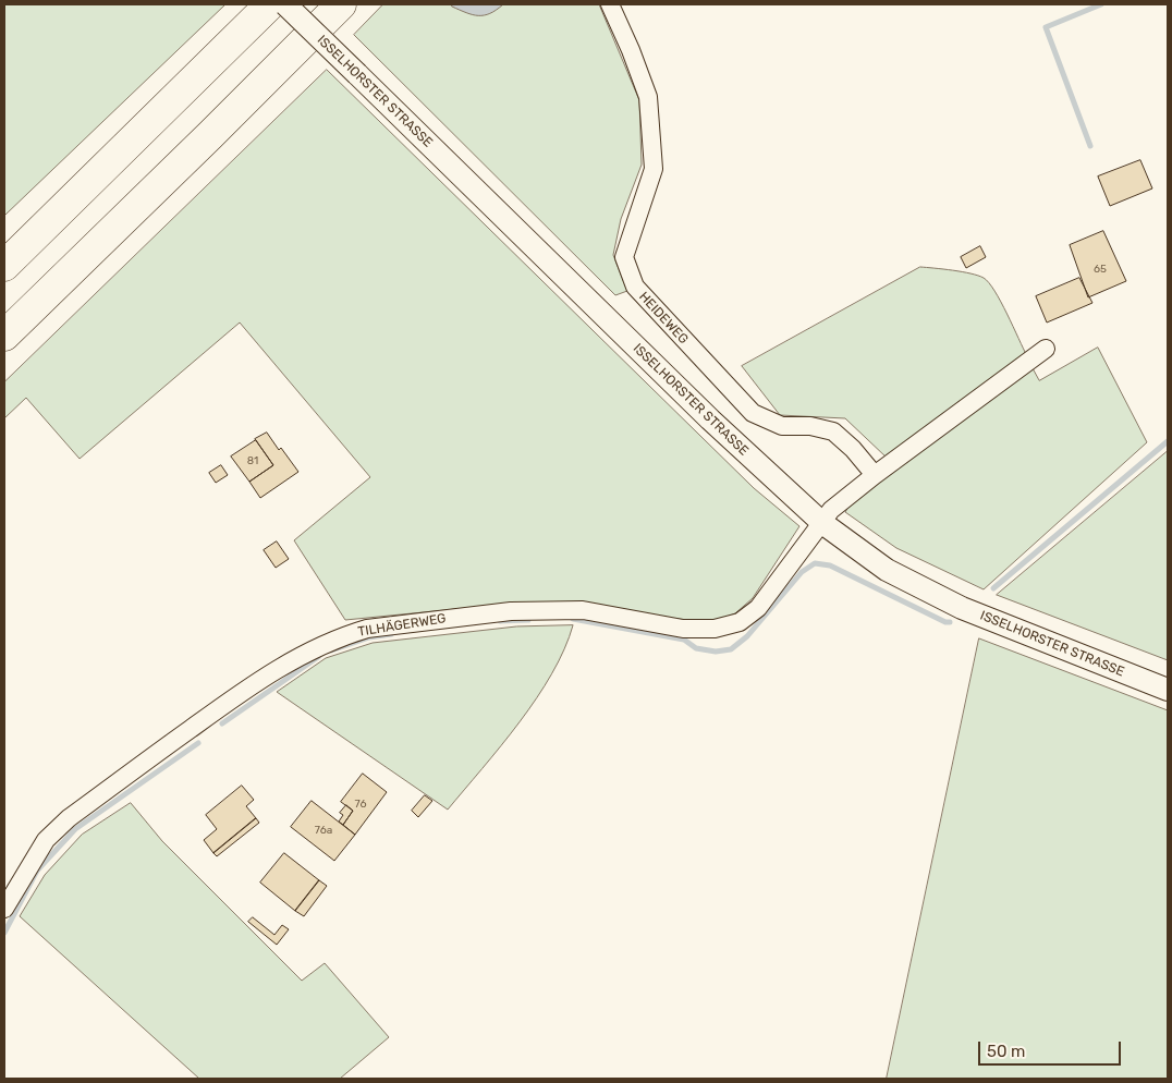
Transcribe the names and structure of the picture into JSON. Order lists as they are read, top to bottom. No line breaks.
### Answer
{"streets":{"street":["ISSELHORSTER STRASSE","HEIDEWEG","TILHÄGERWEG"]},"crossings":[["ISSELHORSTER STRASSE","TILHÄGERWEG"]],"house_numbers":["65","81","76","76a"],"scale_bar":"50 m"}
